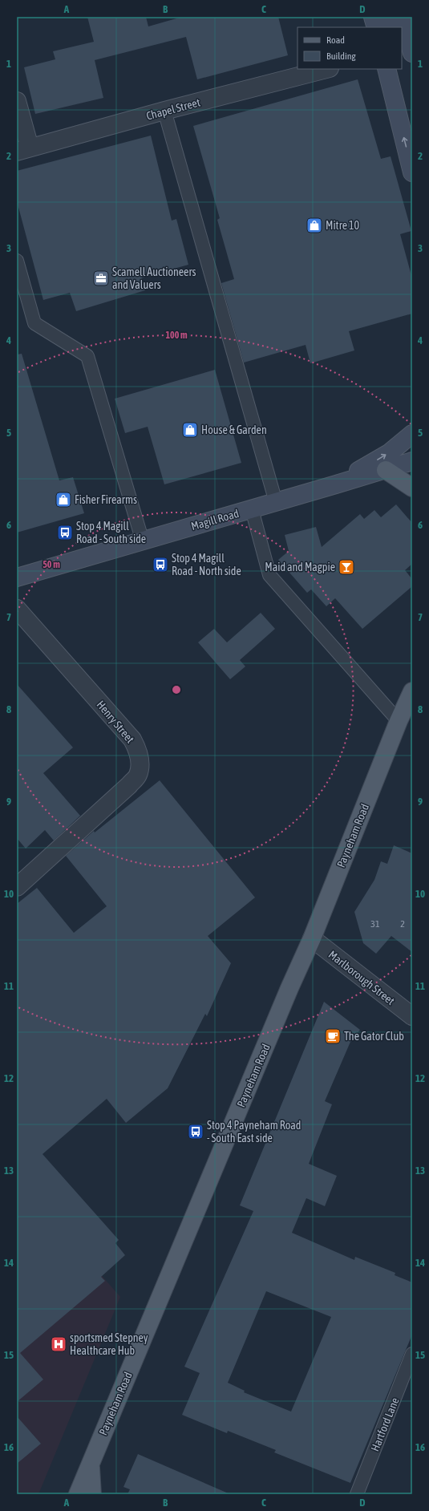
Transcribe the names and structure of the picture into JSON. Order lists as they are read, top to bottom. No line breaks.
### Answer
{"streets":{"main road":["Magill Road","Payneham Road"],"street":["Chapel Street","Henry Street","Marlborough Street"],"lane":["Hartford Lane"]},"crossings":[["Payneham Road","Marlborough Street"]],"places":{"shop":["Mitre 10","House & Garden","Fisher Firearms"],"office":["Scamell Auctioneers and Valuers"],"bus stop":["Stop 4 Magill Road - South side","Stop 4 Magill Road - North side","Stop 4 Payneham Road - South East side"],"bar":["Maid and Magpie"],"cafe":["The Gator Club"],"hospital":["sportsmed Stepney Healthcare Hub"]},"house_numbers":["31","2"],"legend":["Road","Building"],"grid":{"columns":["A","B","C","D"],"rows":["1","2","3","4","5","6","7","8","9","10","11","12","13","14","15","16"]},"rings":["100 m","50 m"]}
